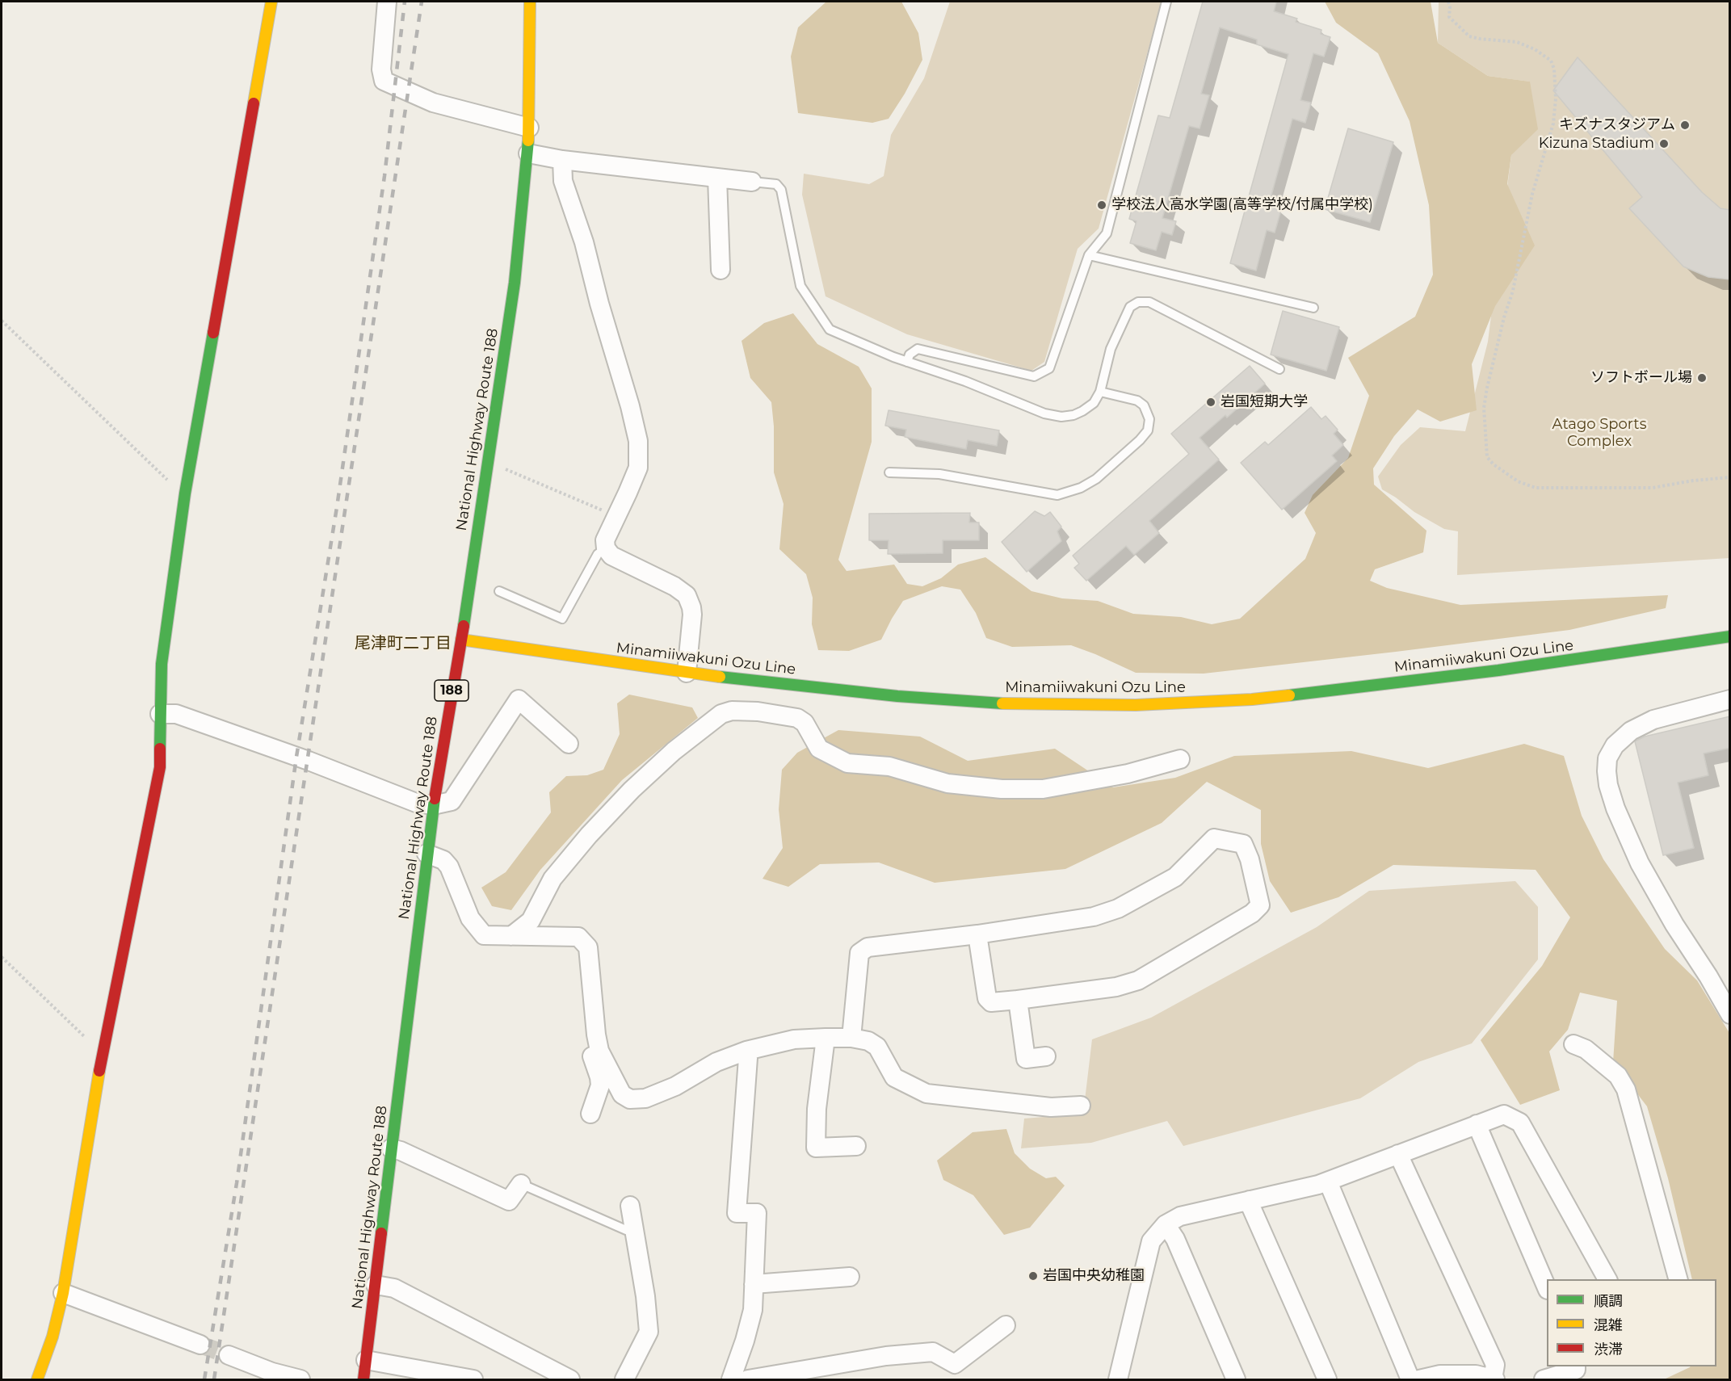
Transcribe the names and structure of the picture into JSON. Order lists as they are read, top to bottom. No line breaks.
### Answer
{"streets":{"main road":["National Highway Route 188","Minamiiwakuni Ozu Line","188"]},"crossings":[["National Highway Route 188","Minamiiwakuni Ozu Line"]],"districts":["尾津町二丁目"],"parks":["Atago Sports Complex"],"places":["キズナスタジアム","Kizuna Stadium","学校法人高水学園(高等学校/付属中学校)","ソフトボール場","岩国短期大学","岩国中央幼稚園"],"legend":["順調","混雑","渋滞"]}
